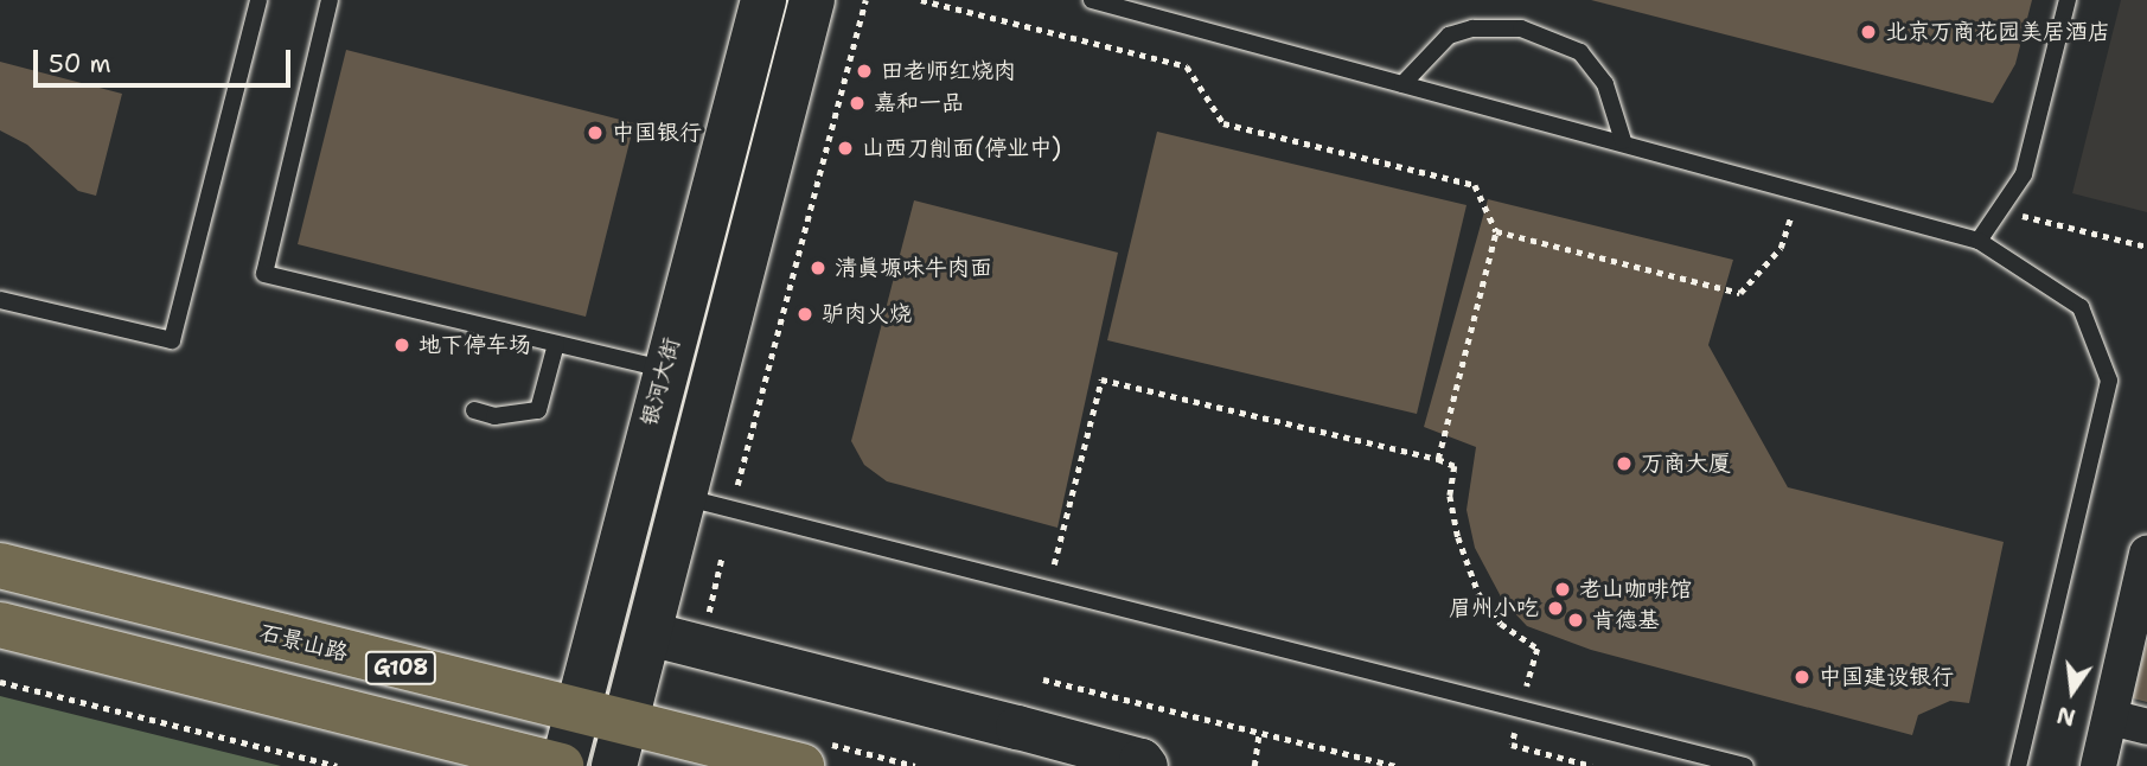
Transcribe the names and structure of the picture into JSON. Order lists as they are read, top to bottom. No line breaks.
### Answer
{"streets":{"highway":["石景山路","G108"],"main road":["银河大街"]},"crossings":[["银河大街","石景山路"],["银河大街","G108"]],"places":["北京万商花园美居酒店","田老师红烧肉","嘉和一品","中国银行","山西刀削面(停业中)","清真塬味牛肉面","驴肉火烧","地下停车场","万商大厦","老山咖啡馆","眉州小吃","肯德基","中国建设银行"],"scale_bar":"50 m","north":"bottom"}
